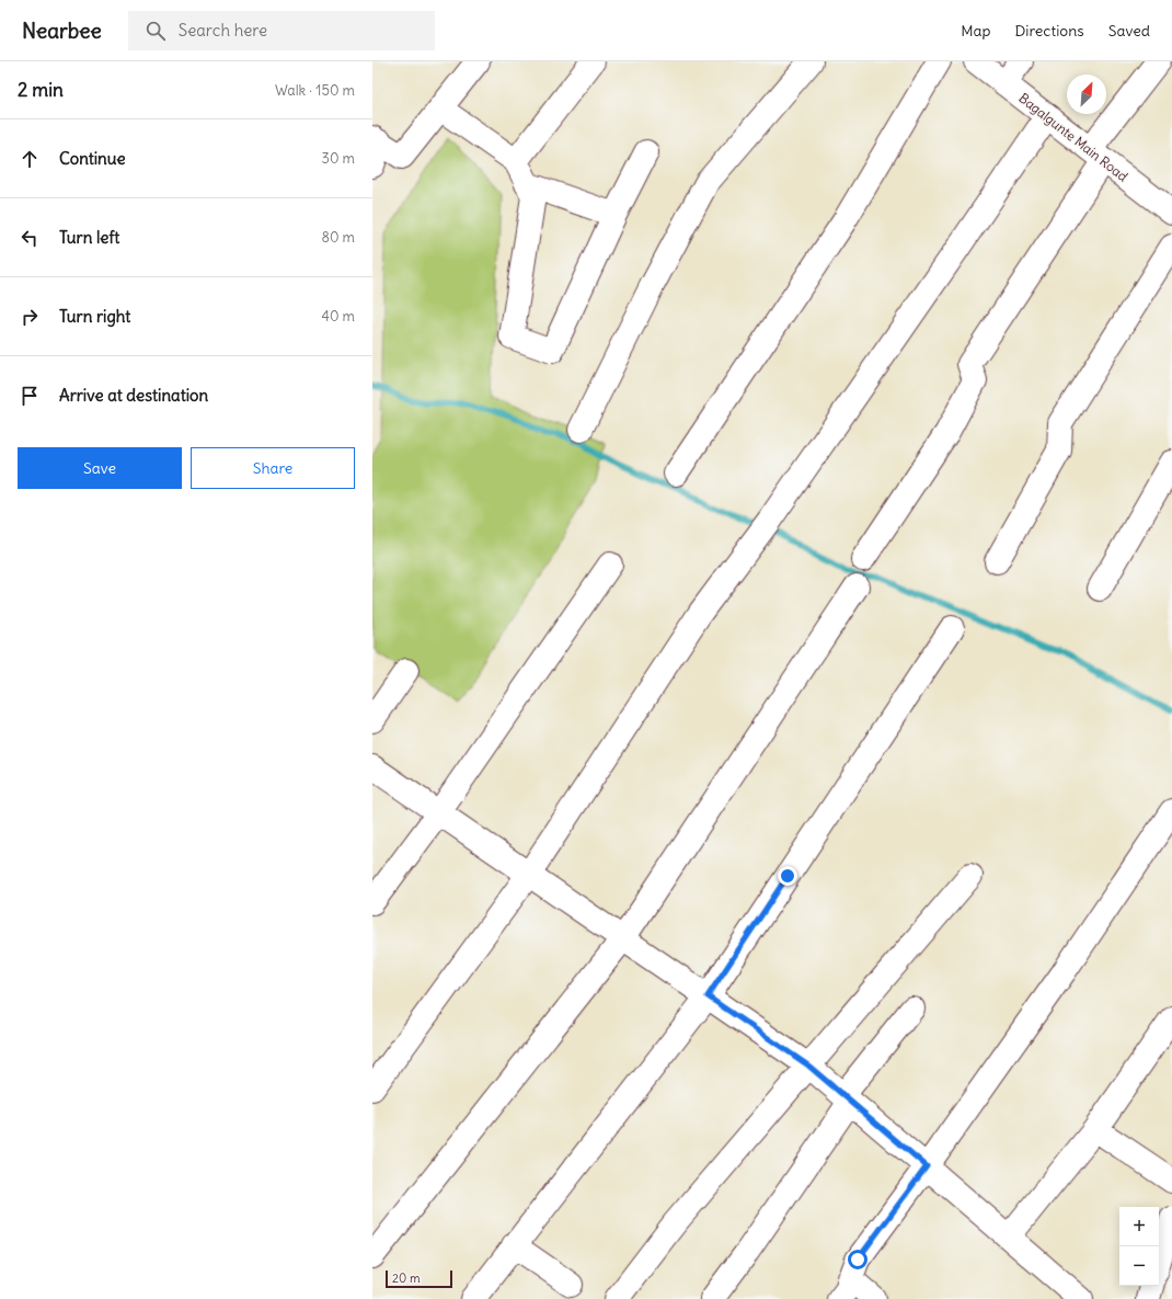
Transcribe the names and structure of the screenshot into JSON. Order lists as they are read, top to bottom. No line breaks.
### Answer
{"streets":{"street":["Bagalgunte Main Road"]},"scale_bar":"20 m","north":"top right","page":{"header":"Nearbee","search":"Search here","nav":["Map","Directions","Saved"],"heading":["2 min","Walk · 150 m"],"list":[["Continue","30 m"],["Turn left","80 m"],["Turn right","40 m"],"Arrive at destination"],"buttons":["Save","Share"],"map_buttons":["+","−"],"scale":"20 m"}}
